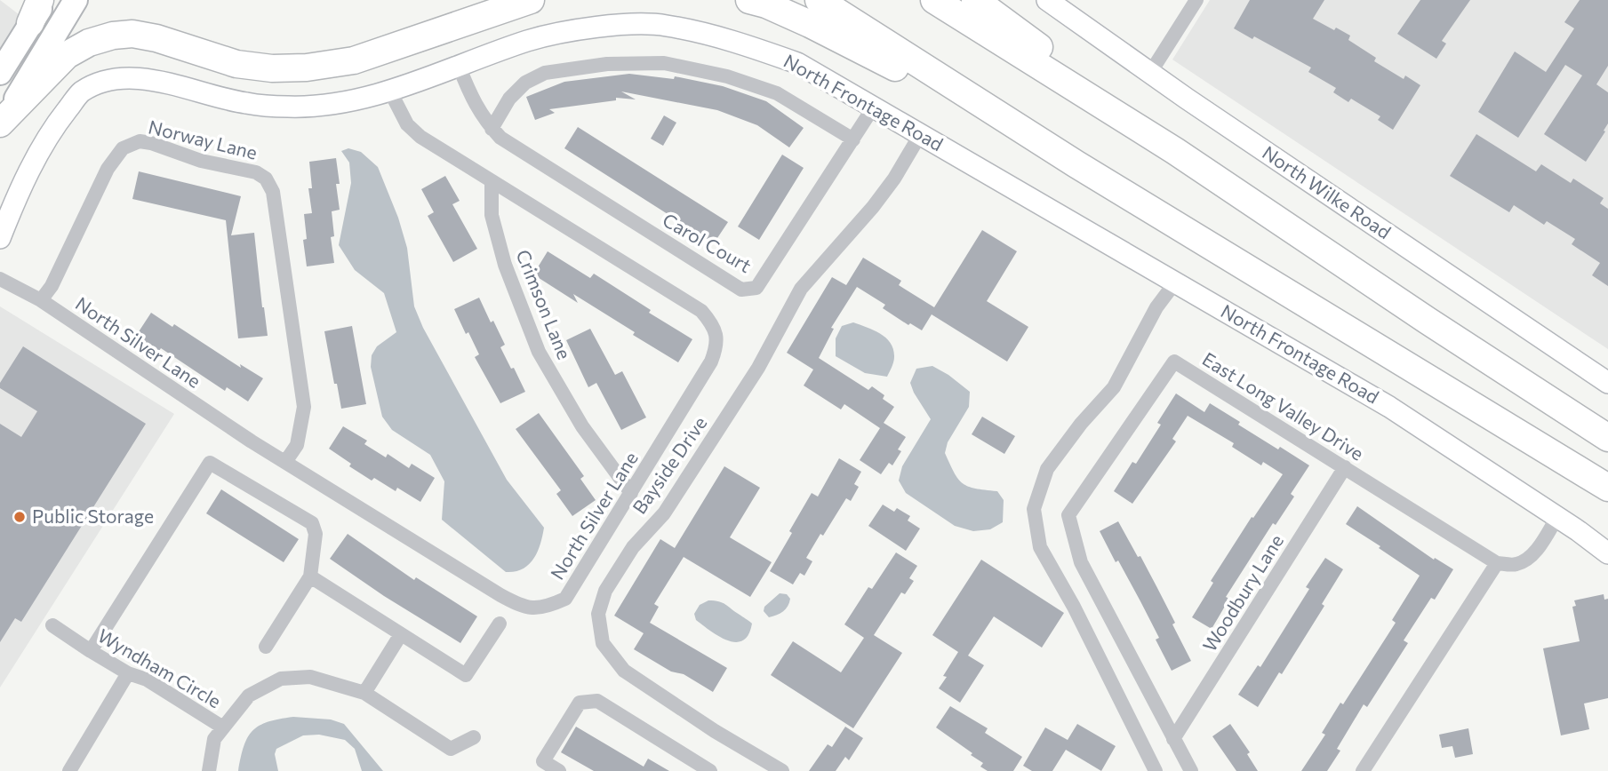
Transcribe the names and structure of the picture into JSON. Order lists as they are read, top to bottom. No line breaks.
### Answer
{"streets":{"street":["North Frontage Road","Norway Lane","North Wilke Road","Carol Court","Crimson Lane","North Silver Lane","East Long Valley Drive","Bayside Drive","Woodbury Lane","Wyndham Circle"]},"crossings":[["North Frontage Road","Carol Court"],["North Frontage Road","North Silver Lane"],["North Frontage Road","Bayside Drive"],["Norway Lane","North Silver Lane"],["Crimson Lane","North Silver Lane"],["East Long Valley Drive","Woodbury Lane"]],"places":["Public Storage"]}
